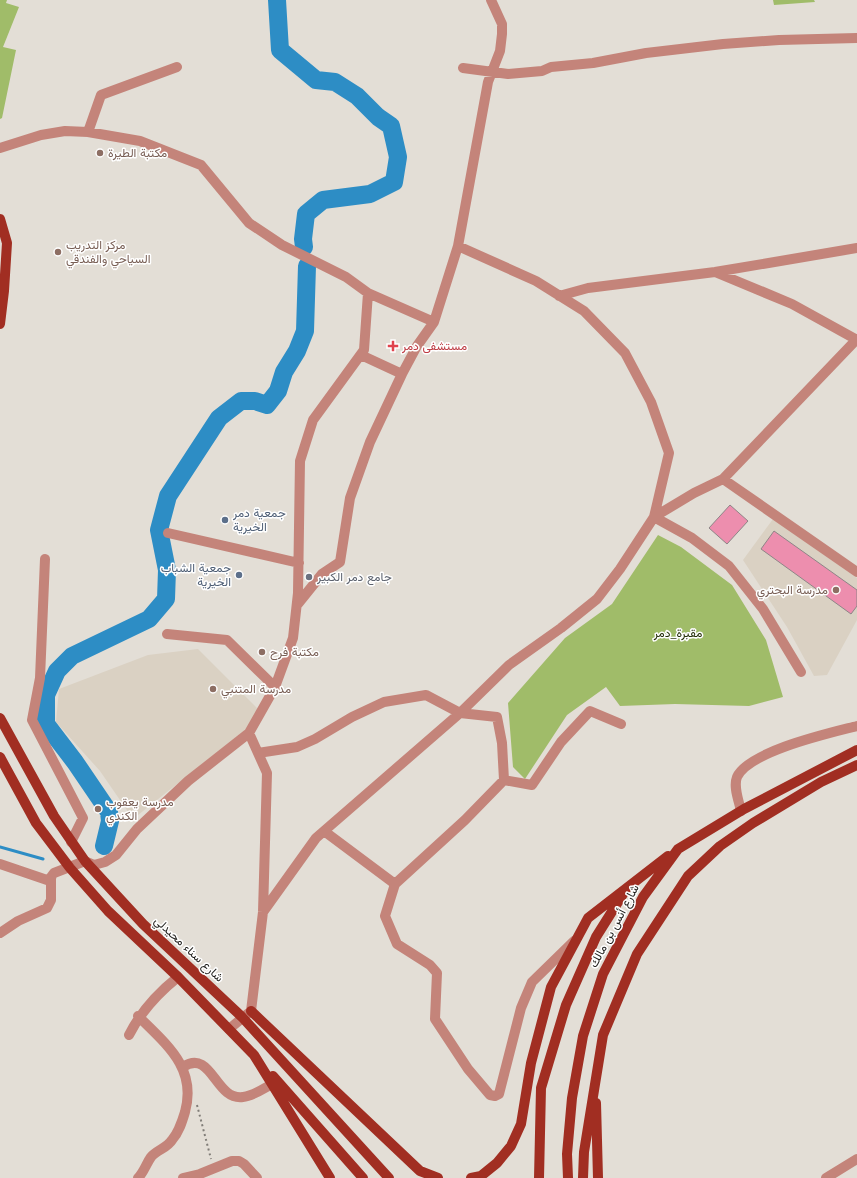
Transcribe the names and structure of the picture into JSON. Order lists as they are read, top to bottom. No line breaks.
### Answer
{"streets":{"main road":["شارع أنس بن مالك","شارع سناء محيدلي"]},"parks":["مقبرة_دمر"],"places":{"other":["مكتبة الطيرة","مركز التدريب السياحي والفندقي","جمعية دمر الخيرية","جمعية الشباب الخيرية","جامع دمر الكبير","مدرسة البحتري","مكتبة فرح","مدرسة المتنبي","مدرسة يعقوب الكندي"],"health":["مستشفى دمر"]}}
